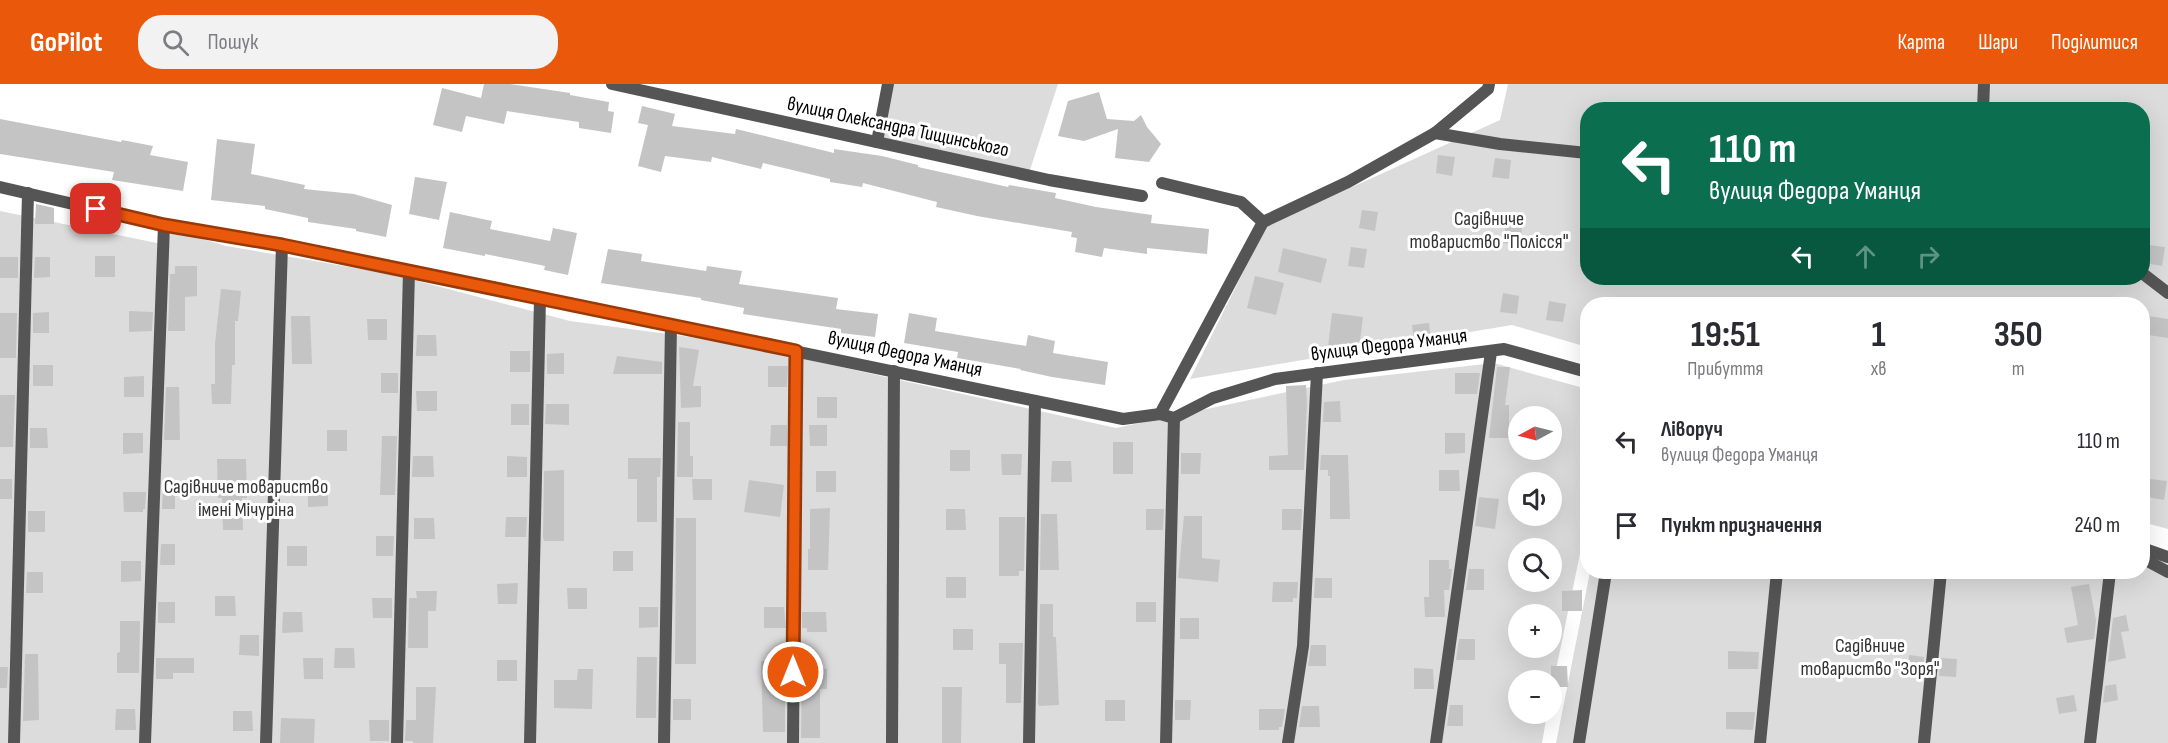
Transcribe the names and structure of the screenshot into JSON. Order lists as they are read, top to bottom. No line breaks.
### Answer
{"streets":{"street":["вулиця Олександра Тищинського","вулиця Федора Уманця"]},"parks":["Садівниче товариство \"Полісся\"","Садівниче товариство імені Мічуріна","Садівниче товариство \"Зоря\""],"north":"left","page":{"header":"GoPilot","search":"Пошук","nav":["Карта","Шари","Поділитися"],"turn":["110 m","вулиця Федора Уманця"],"eta":["19:51","Прибуття","1","хв","350","m"],"list":[{"name":"Ліворуч","note":"вулиця Федора Уманця","value":"110 m"},{"name":"Пункт призначення","value":"240 m"}],"map_buttons":["+","−"]}}
